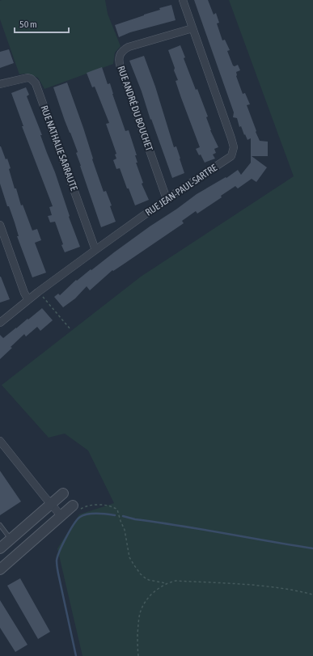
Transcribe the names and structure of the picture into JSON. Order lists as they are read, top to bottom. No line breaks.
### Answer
{"streets":{"street":["RUE ANDRÉ DU BOUCHET","RUE NATHALIE SARRAUTE","RUE JEAN-PAUL-SARTRE"]},"crossings":[["RUE ANDRÉ DU BOUCHET","RUE JEAN-PAUL-SARTRE"],["RUE NATHALIE SARRAUTE","RUE JEAN-PAUL-SARTRE"]],"scale_bar":"50 m"}
